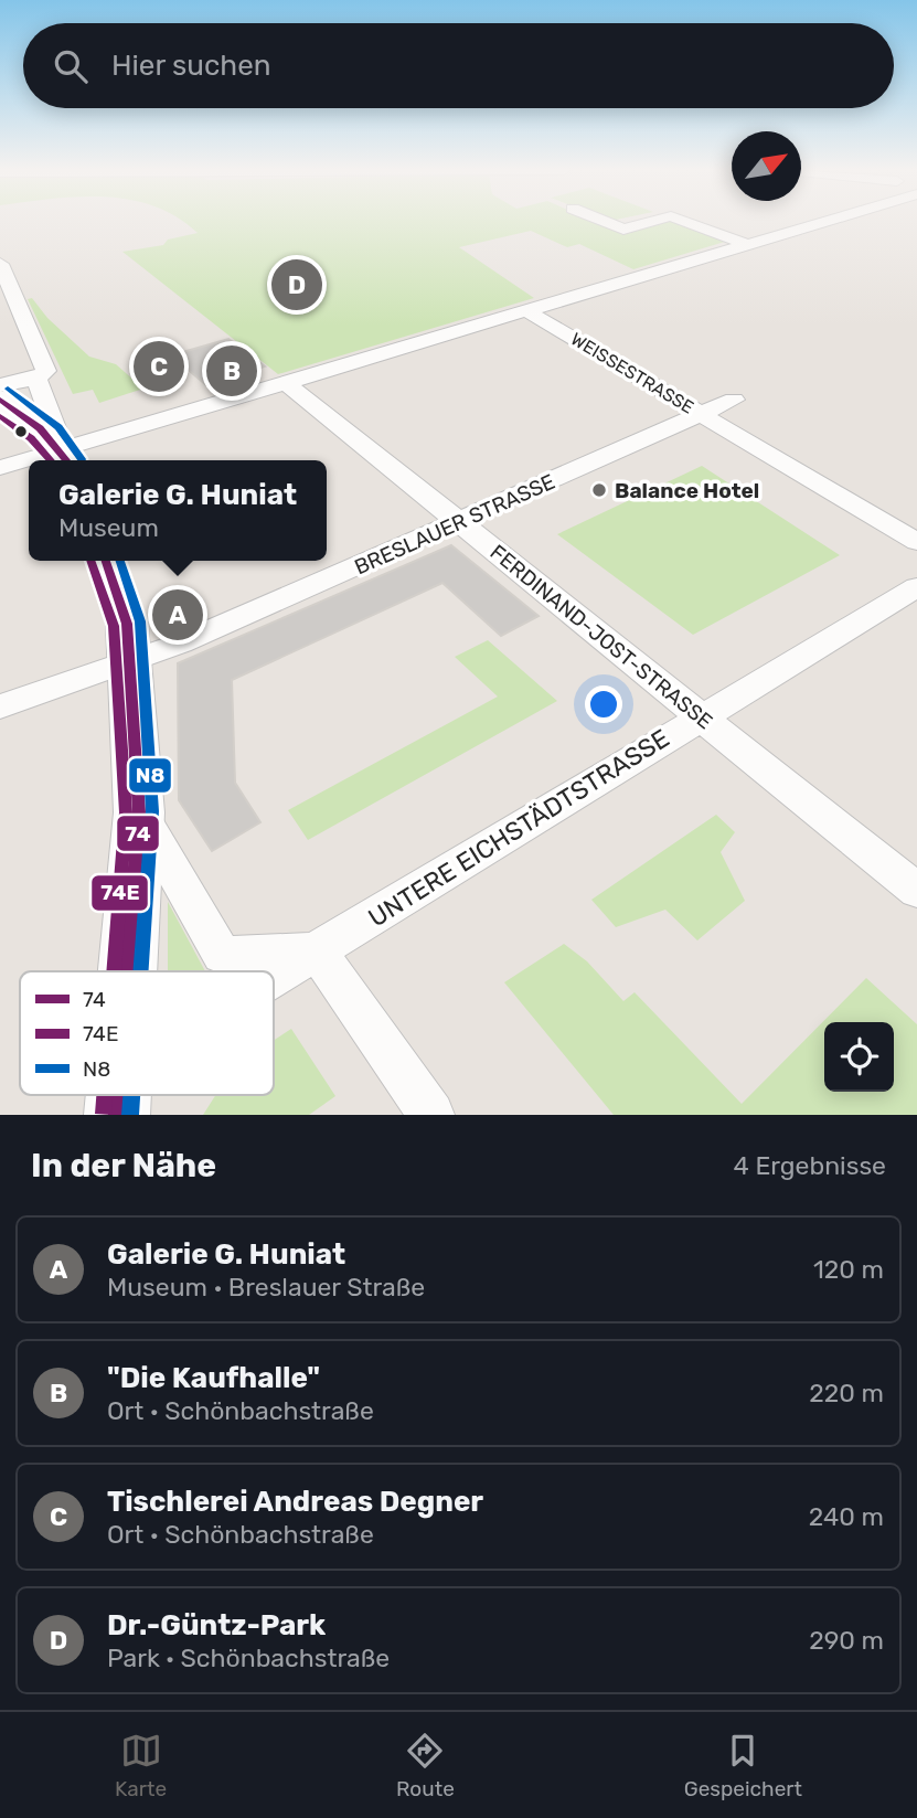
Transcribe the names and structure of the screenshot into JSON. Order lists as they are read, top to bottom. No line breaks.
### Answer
{"streets":{"street":["WEISSESTRASSE","BRESLAUER STRASSE","FERDINAND-JOST-STRASSE","UNTERE EICHSTÄDTSTRASSE"]},"crossings":[["WEISSESTRASSE","BRESLAUER STRASSE"],["BRESLAUER STRASSE","FERDINAND-JOST-STRASSE"],["FERDINAND-JOST-STRASSE","UNTERE EICHSTÄDTSTRASSE"]],"places":["Balance Hotel"],"lines":["transit line N8","transit line 74","transit line 74E"],"legend":["74","74E","N8"],"north":"top right","page":{"search":"Hier suchen","pins":["D","C","B","A"],"popup":["Galerie G. Huniat","Museum"],"heading":["In der Nähe","4 Ergebnisse"],"list":[{"mark":"A","name":"Galerie G. Huniat","note":"Museum · Breslauer Straße","value":"120 m"},{"mark":"B","name":"\"Die Kaufhalle\"","note":"Ort · Schönbachstraße","value":"220 m"},{"mark":"C","name":"Tischlerei Andreas Degner","note":"Ort · Schönbachstraße","value":"240 m"},{"mark":"D","name":"Dr.-Güntz-Park","note":"Park · Schönbachstraße","value":"290 m"}],"nav":["Karte","Route","Gespeichert"]}}
